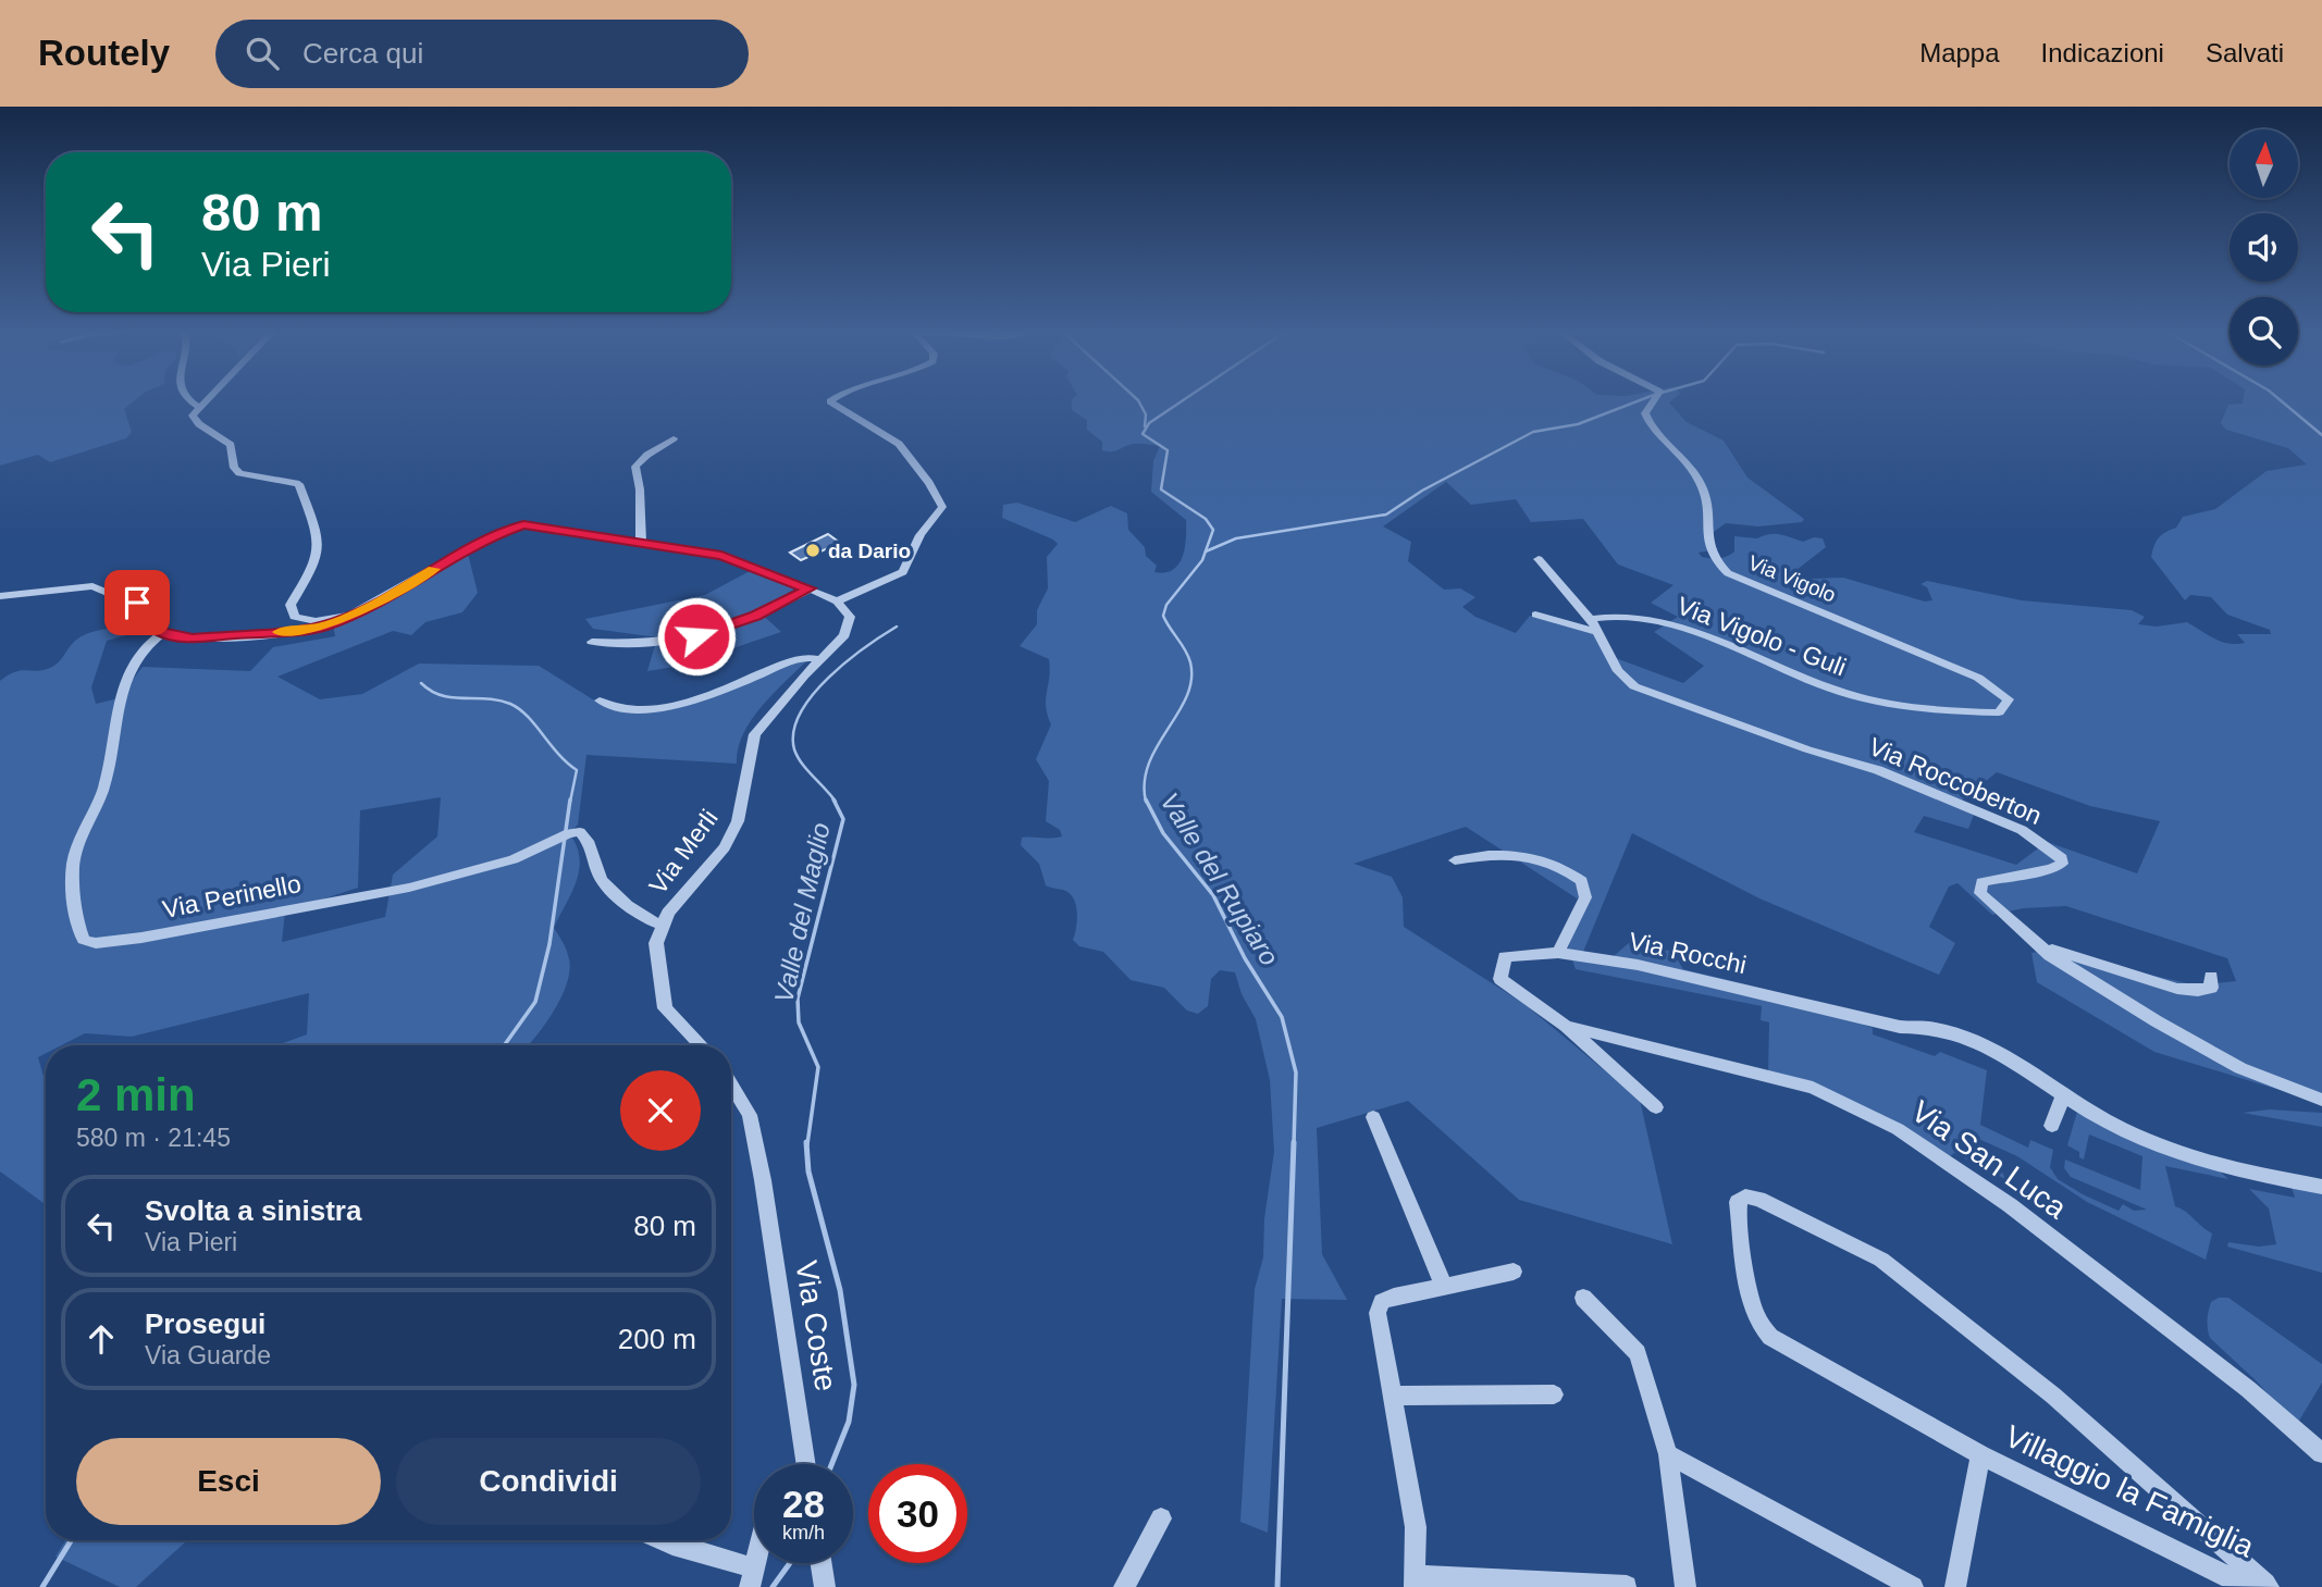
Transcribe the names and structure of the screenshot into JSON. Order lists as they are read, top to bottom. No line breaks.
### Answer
{"streets":{"street":["Via Vigolo","Via Vigolo - Guli","Via Roccoberton","Via Merli","Via Perinello","Via Rocchi","Via San Luca","Via Coste","Villaggio la Famiglia"]},"crossings":[["Via Vigolo","Via Vigolo - Guli"],["Via Vigolo - Guli","Via Roccoberton"],["Via Merli","Via Perinello"],["Via Rocchi","Via San Luca"]],"water":["Valle del Rupiaro","Valle del Maglio"],"places":["da Dario"],"north":"top","page":{"header":"Routely","search":"Cerca qui","nav":["Mappa","Indicazioni","Salvati"],"turn":["80 m","Via Pieri"],"heading":["2 min","580 m · 21:45"],"list":[{"name":"Svolta a sinistra","note":"Via Pieri","value":"80 m"},{"name":"Prosegui","note":"Via Guarde","value":"200 m"}],"buttons":["Esci","Condividi"],"speed":"28 km/h","limit":"30"}}
